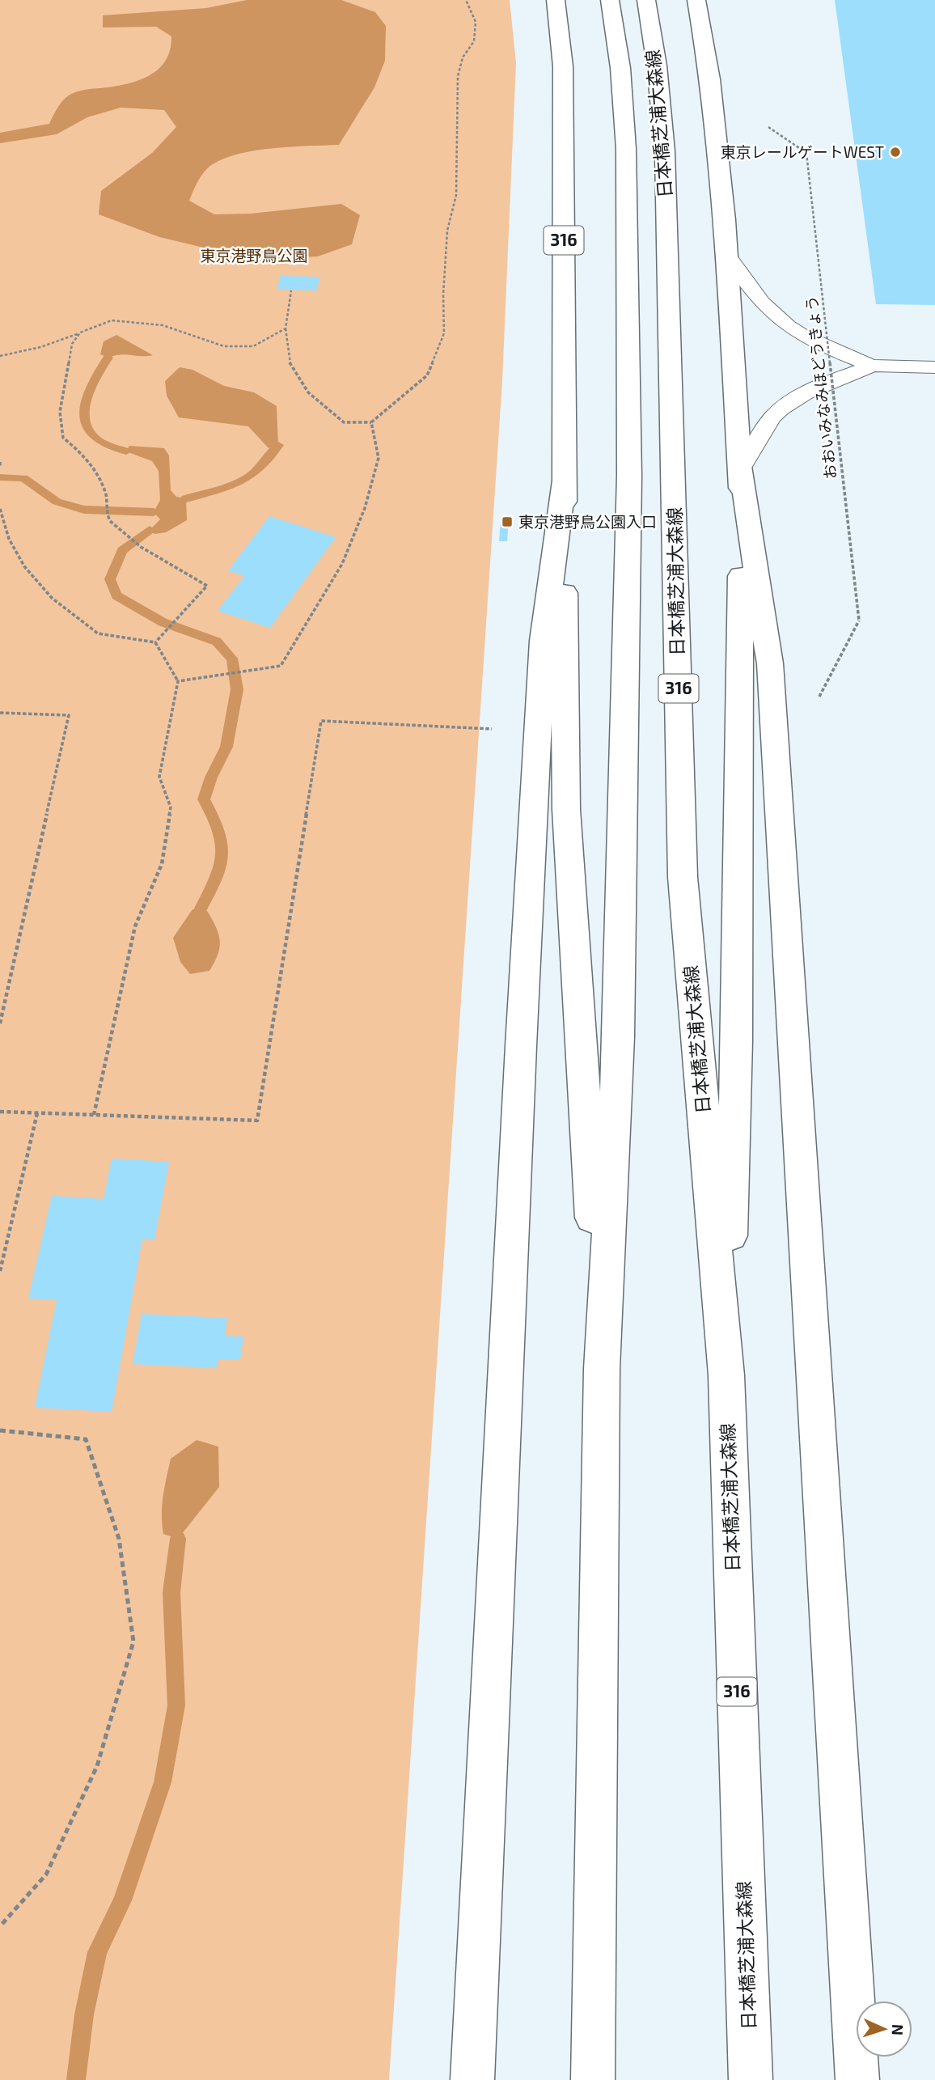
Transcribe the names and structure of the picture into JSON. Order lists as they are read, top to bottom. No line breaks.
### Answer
{"streets":{"main road":["日本橋芝浦大森線","316"],"path":["おおいみなみほどうきょう"]},"crossings":[["日本橋芝浦大森線","316"]],"parks":["東京港野鳥公園"],"places":{"other":["東京レールゲートWEST"],"transit":["東京港野鳥公園入口"]},"north":"right"}
